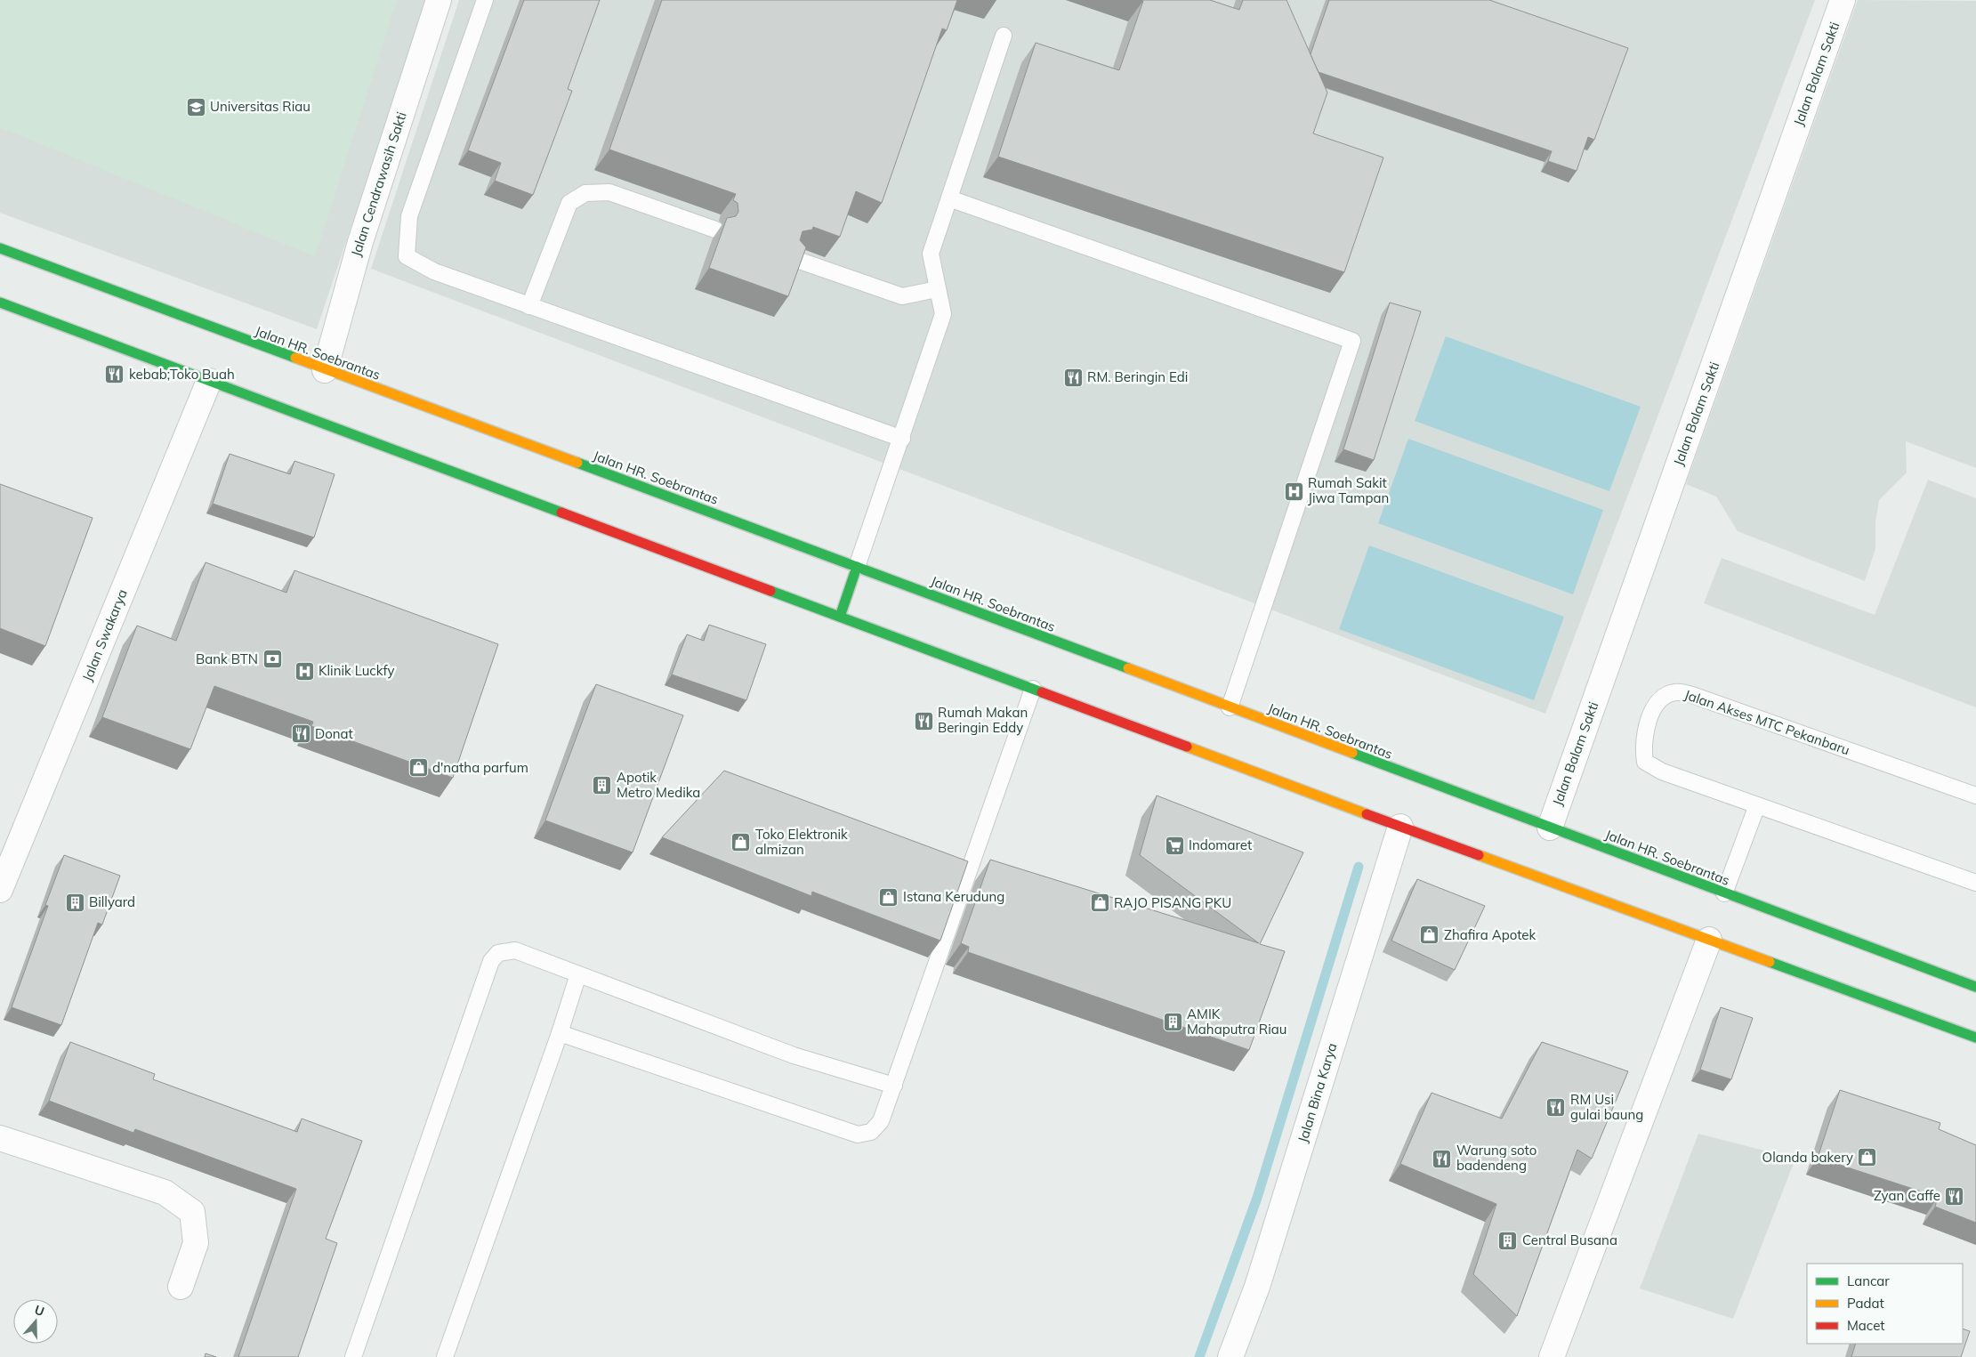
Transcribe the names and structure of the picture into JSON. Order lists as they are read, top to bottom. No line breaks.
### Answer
{"streets":{"main road":["Jalan HR. Soebrantas"],"street":["Jalan Balam Sakti","Jalan Cendrawasih Sakti","Jalan Swakarya","Jalan Bina Karya"],"lane":["Jalan Akses MTC Pekanbaru"]},"crossings":[["Jalan Balam Sakti","Jalan HR. Soebrantas"],["Jalan Cendrawasih Sakti","Jalan HR. Soebrantas"]],"places":{"school or university":["Universitas Riau"],"restaurant":["kebab;Toko Buah","RM. Beringin Edi","Rumah Makan Beringin Eddy","Donat","RM Usi gulai baung","Warung soto badendeng","Zyan Caffe"],"hospital":["Rumah Sakit Jiwa Tampan","Klinik Luckfy"],"bank":["Bank BTN"],"shop":["d'natha parfum","Toko Elektronik almizan","Istana Kerudung","RAJO PISANG PKU","Zhafira Apotek","Olanda bakery"],"building":["Apotik Metro Medika","Billyard","AMIK Mahaputra Riau","Central Busana"],"supermarket":["Indomaret"]},"legend":["Lancar","Padat","Macet"],"north":"top"}
